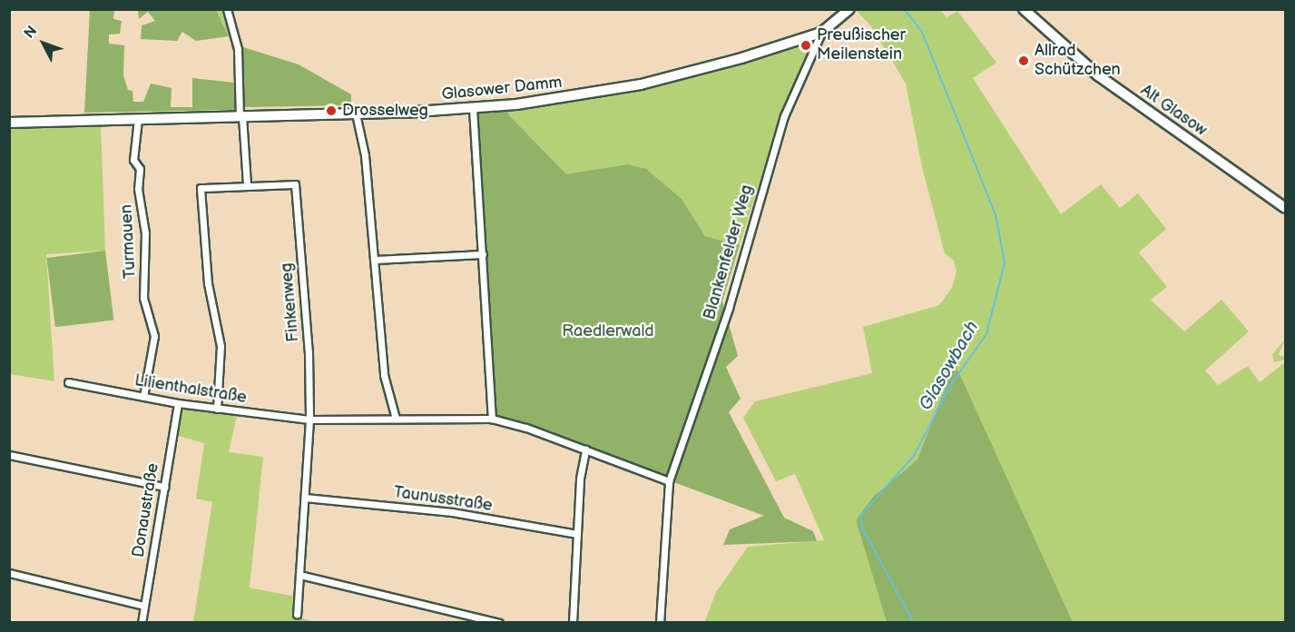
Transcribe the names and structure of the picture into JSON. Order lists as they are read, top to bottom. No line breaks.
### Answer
{"streets":{"street":["Glasower Damm","Alt Glasow","Turmauen","Blankenfelder Weg","Finkenweg","Lilienthalstraße","Taunusstraße","Donaustraße"]},"crossings":[["Glasower Damm","Turmauen"],["Glasower Damm","Blankenfelder Weg"],["Turmauen","Lilienthalstraße"],["Blankenfelder Weg","Lilienthalstraße"],["Finkenweg","Lilienthalstraße"],["Finkenweg","Taunusstraße"],["Lilienthalstraße","Donaustraße"]],"water":["Glasowbach"],"parks":["Raedlerwald"],"places":["Preußischer Meilenstein","Allrad Schützchen","Drosselweg"],"north":"top left"}
